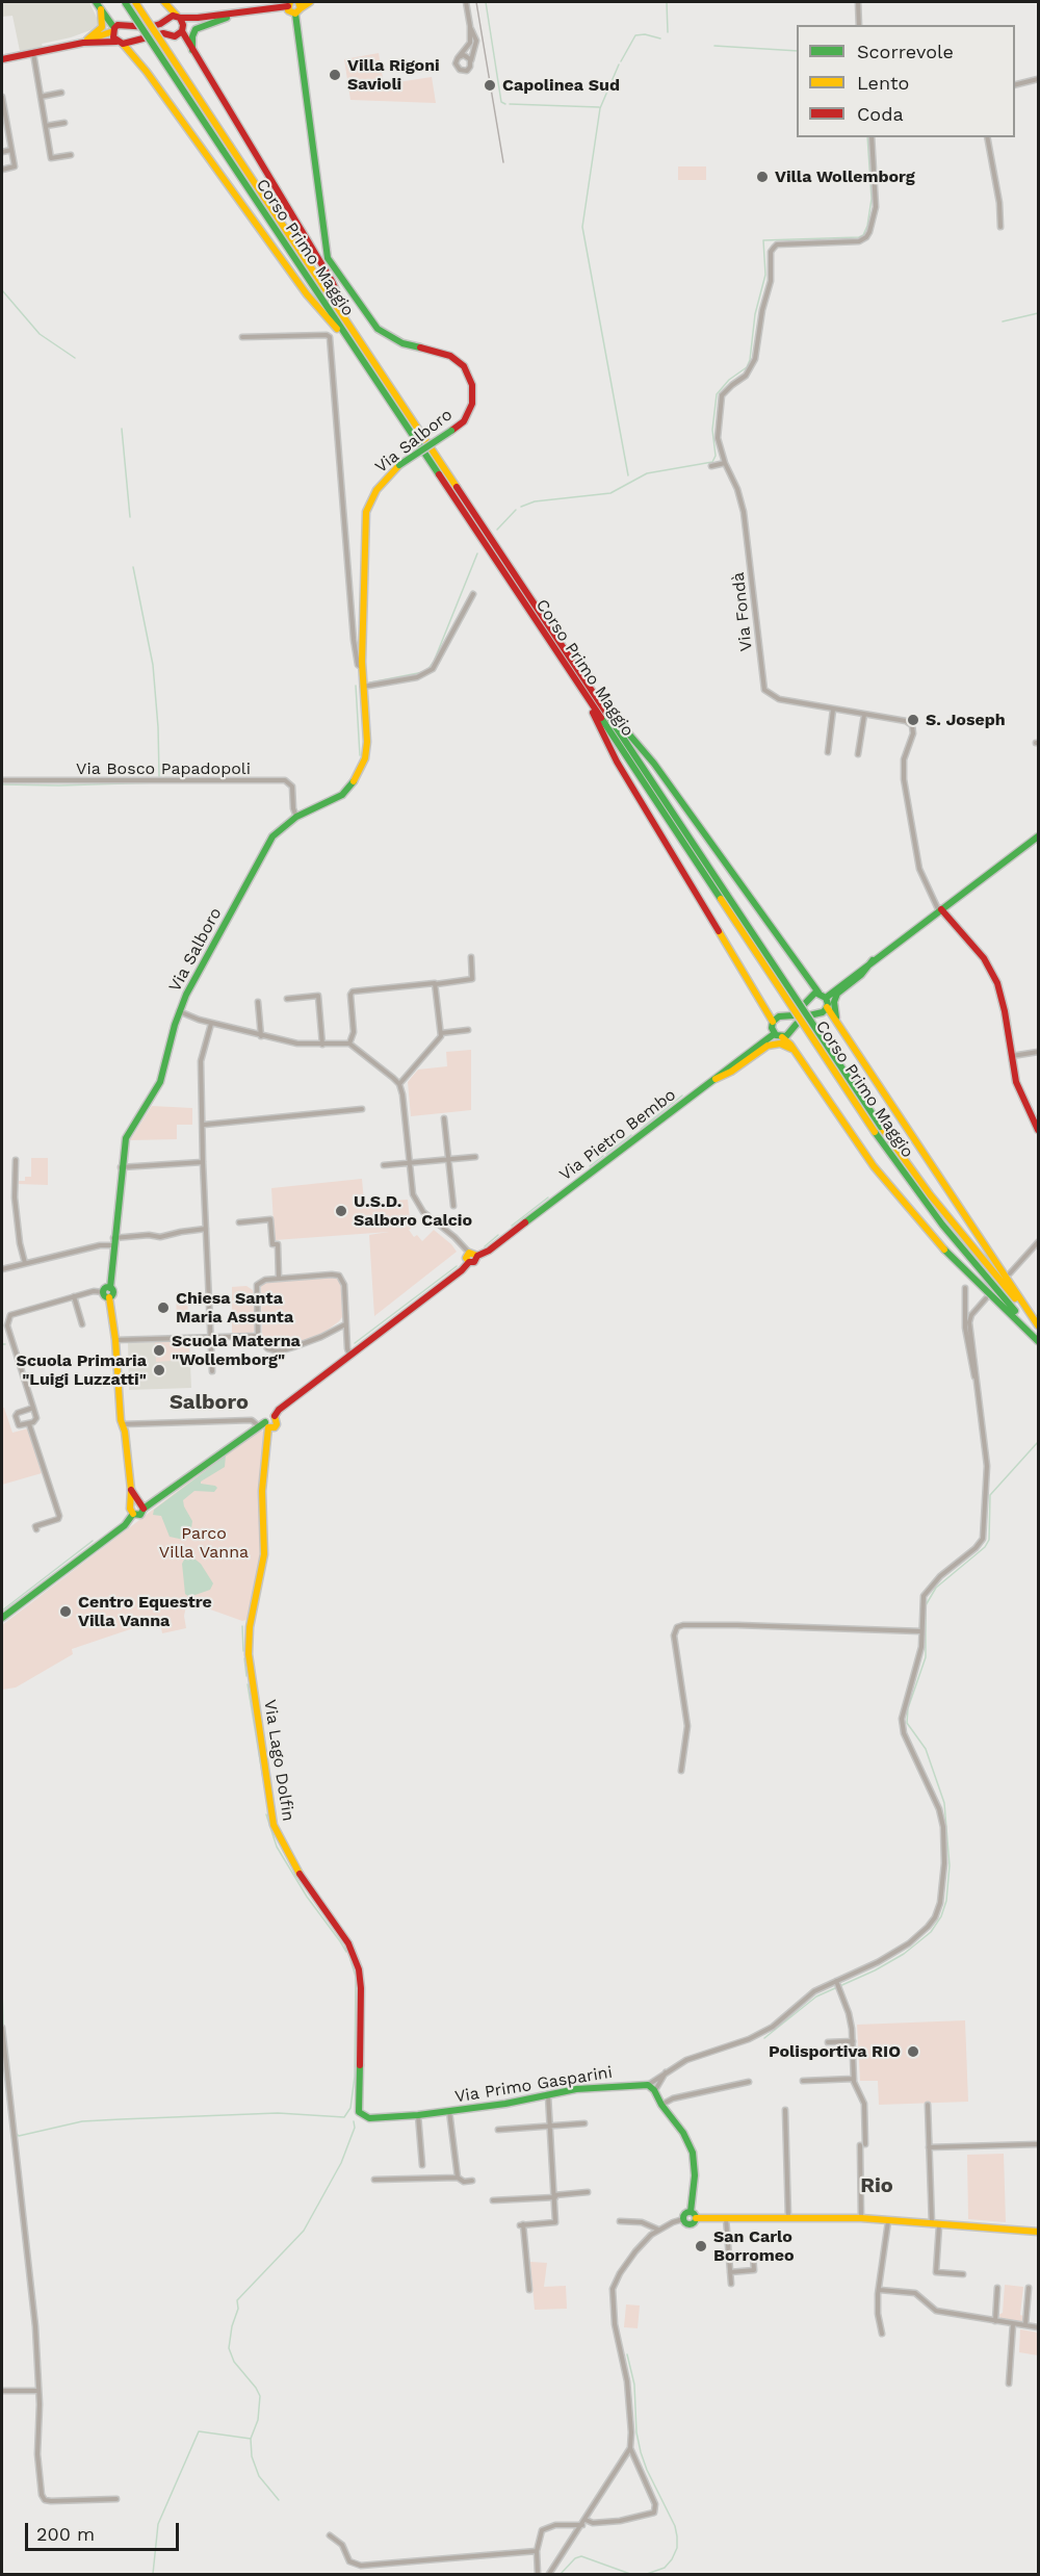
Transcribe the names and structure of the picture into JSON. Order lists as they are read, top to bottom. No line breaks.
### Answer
{"streets":{"main road":["Corso Primo Maggio","Via Salboro","Via Pietro Bembo","Via Lago Dolfin","Via Primo Gasparini"],"street":["Via Fondà","Via Bosco Papadopoli"]},"crossings":[["Via Salboro","Via Bosco Papadopoli"],["Via Pietro Bembo","Via Lago Dolfin"],["Via Lago Dolfin","Via Primo Gasparini"]],"districts":["Salboro","Rio"],"parks":["Parco Villa Vanna"],"places":["Villa Rigoni Savioli","Capolinea Sud","Villa Wollemborg","S. Joseph","U.S.D. Salboro Calcio","Chiesa Santa Maria Assunta","Scuola Materna \"Wollemborg\"","Scuola Primaria \"Luigi Luzzatti\"","Centro Equestre Villa Vanna","Polisportiva RIO","San Carlo Borromeo"],"legend":["Scorrevole","Lento","Coda"],"scale_bar":"200 m"}
